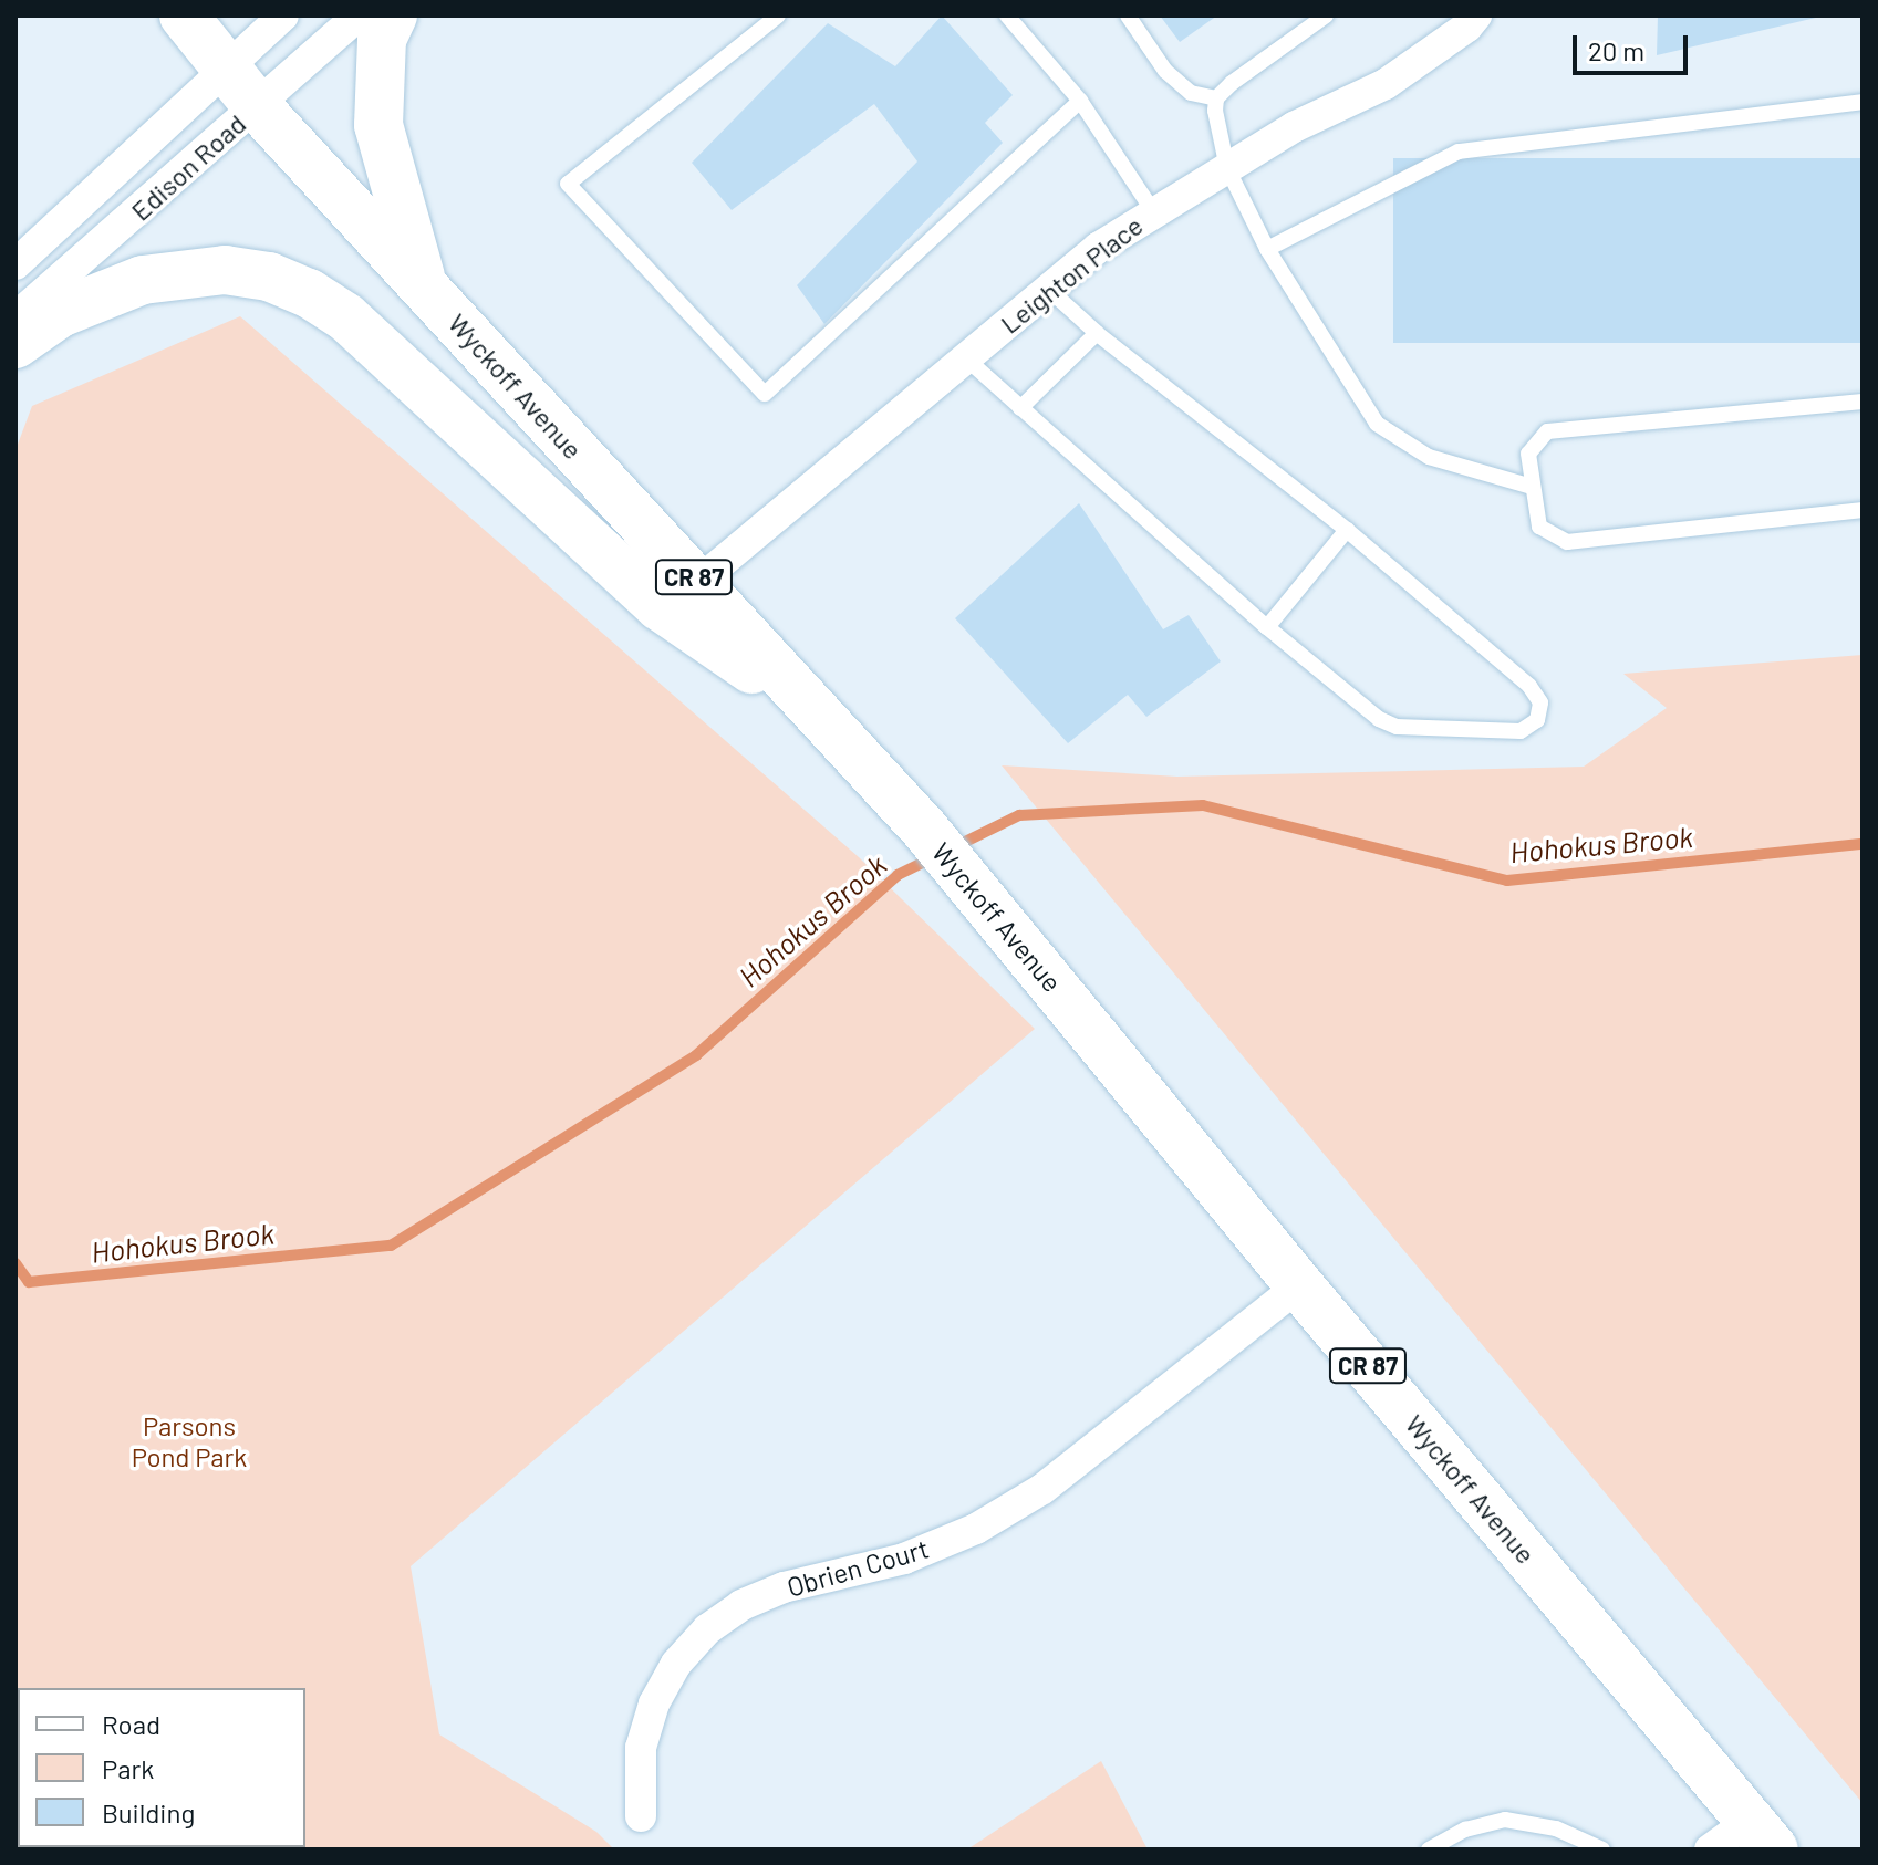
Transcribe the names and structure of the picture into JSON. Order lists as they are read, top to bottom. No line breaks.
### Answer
{"streets":{"main road":["Wyckoff Avenue","CR 87"],"street":["Edison Road","Leighton Place","Obrien Court"]},"crossings":[["Edison Road","Wyckoff Avenue"],["Leighton Place","Wyckoff Avenue"],["Wyckoff Avenue","Obrien Court"]],"water":["Hohokus Brook"],"parks":["Parsons Pond Park"],"legend":["Road","Park","Building"],"scale_bar":"20 m"}
